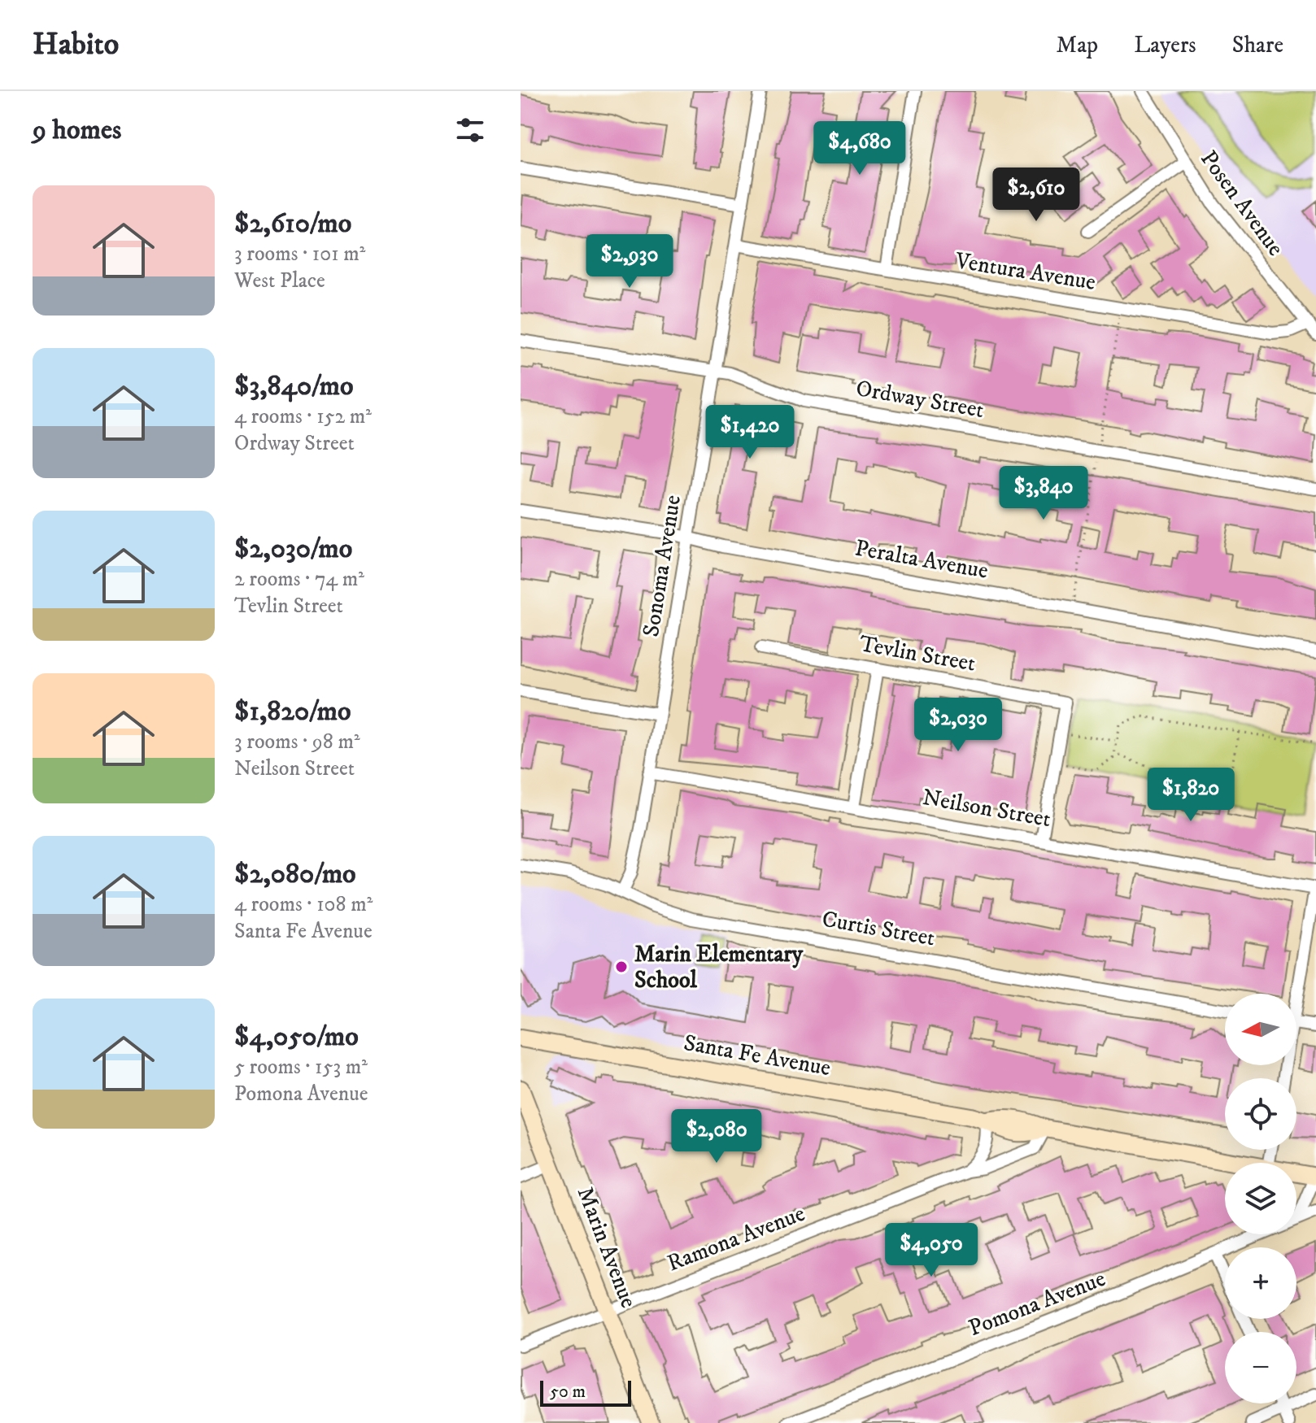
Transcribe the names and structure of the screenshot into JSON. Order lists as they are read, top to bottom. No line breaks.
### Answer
{"streets":{"street":["Posen Avenue","Ventura Avenue","Ordway Street","Peralta Avenue","Sonoma Avenue","Tevlin Street","Neilson Street","Curtis Street","Santa Fe Avenue","Ramona Avenue","Marin Avenue","Pomona Avenue"]},"crossings":[["Posen Avenue","Ventura Avenue"],["Ventura Avenue","Sonoma Avenue"],["Ordway Street","Sonoma Avenue"],["Peralta Avenue","Sonoma Avenue"],["Sonoma Avenue","Neilson Street"],["Sonoma Avenue","Curtis Street"],["Santa Fe Avenue","Ramona Avenue"],["Ramona Avenue","Marin Avenue"]],"places":["Marin Elementary School"],"scale_bar":"50 m","north":"left","page":{"header":"Habito","nav":["Map","Layers","Share"],"heading":"9 homes","price":["$4,680","$2,610","$2,930","$1,420","$3,840","$2,030","$1,820","$2,080","$4,050"],"list":[{"name":"$2,610/mo","note":"3 rooms · 101 m² · West Place"},{"name":"$3,840/mo","note":"4 rooms · 152 m² · Ordway Street"},{"name":"$2,030/mo","note":"2 rooms · 74 m² · Tevlin Street"},{"name":"$1,820/mo","note":"3 rooms · 98 m² · Neilson Street"},{"name":"$2,080/mo","note":"4 rooms · 108 m² · Santa Fe Avenue"},{"name":"$4,050/mo","note":"5 rooms · 153 m² · Pomona Avenue"}],"map_buttons":["+","−"],"scale":"50 m"}}
